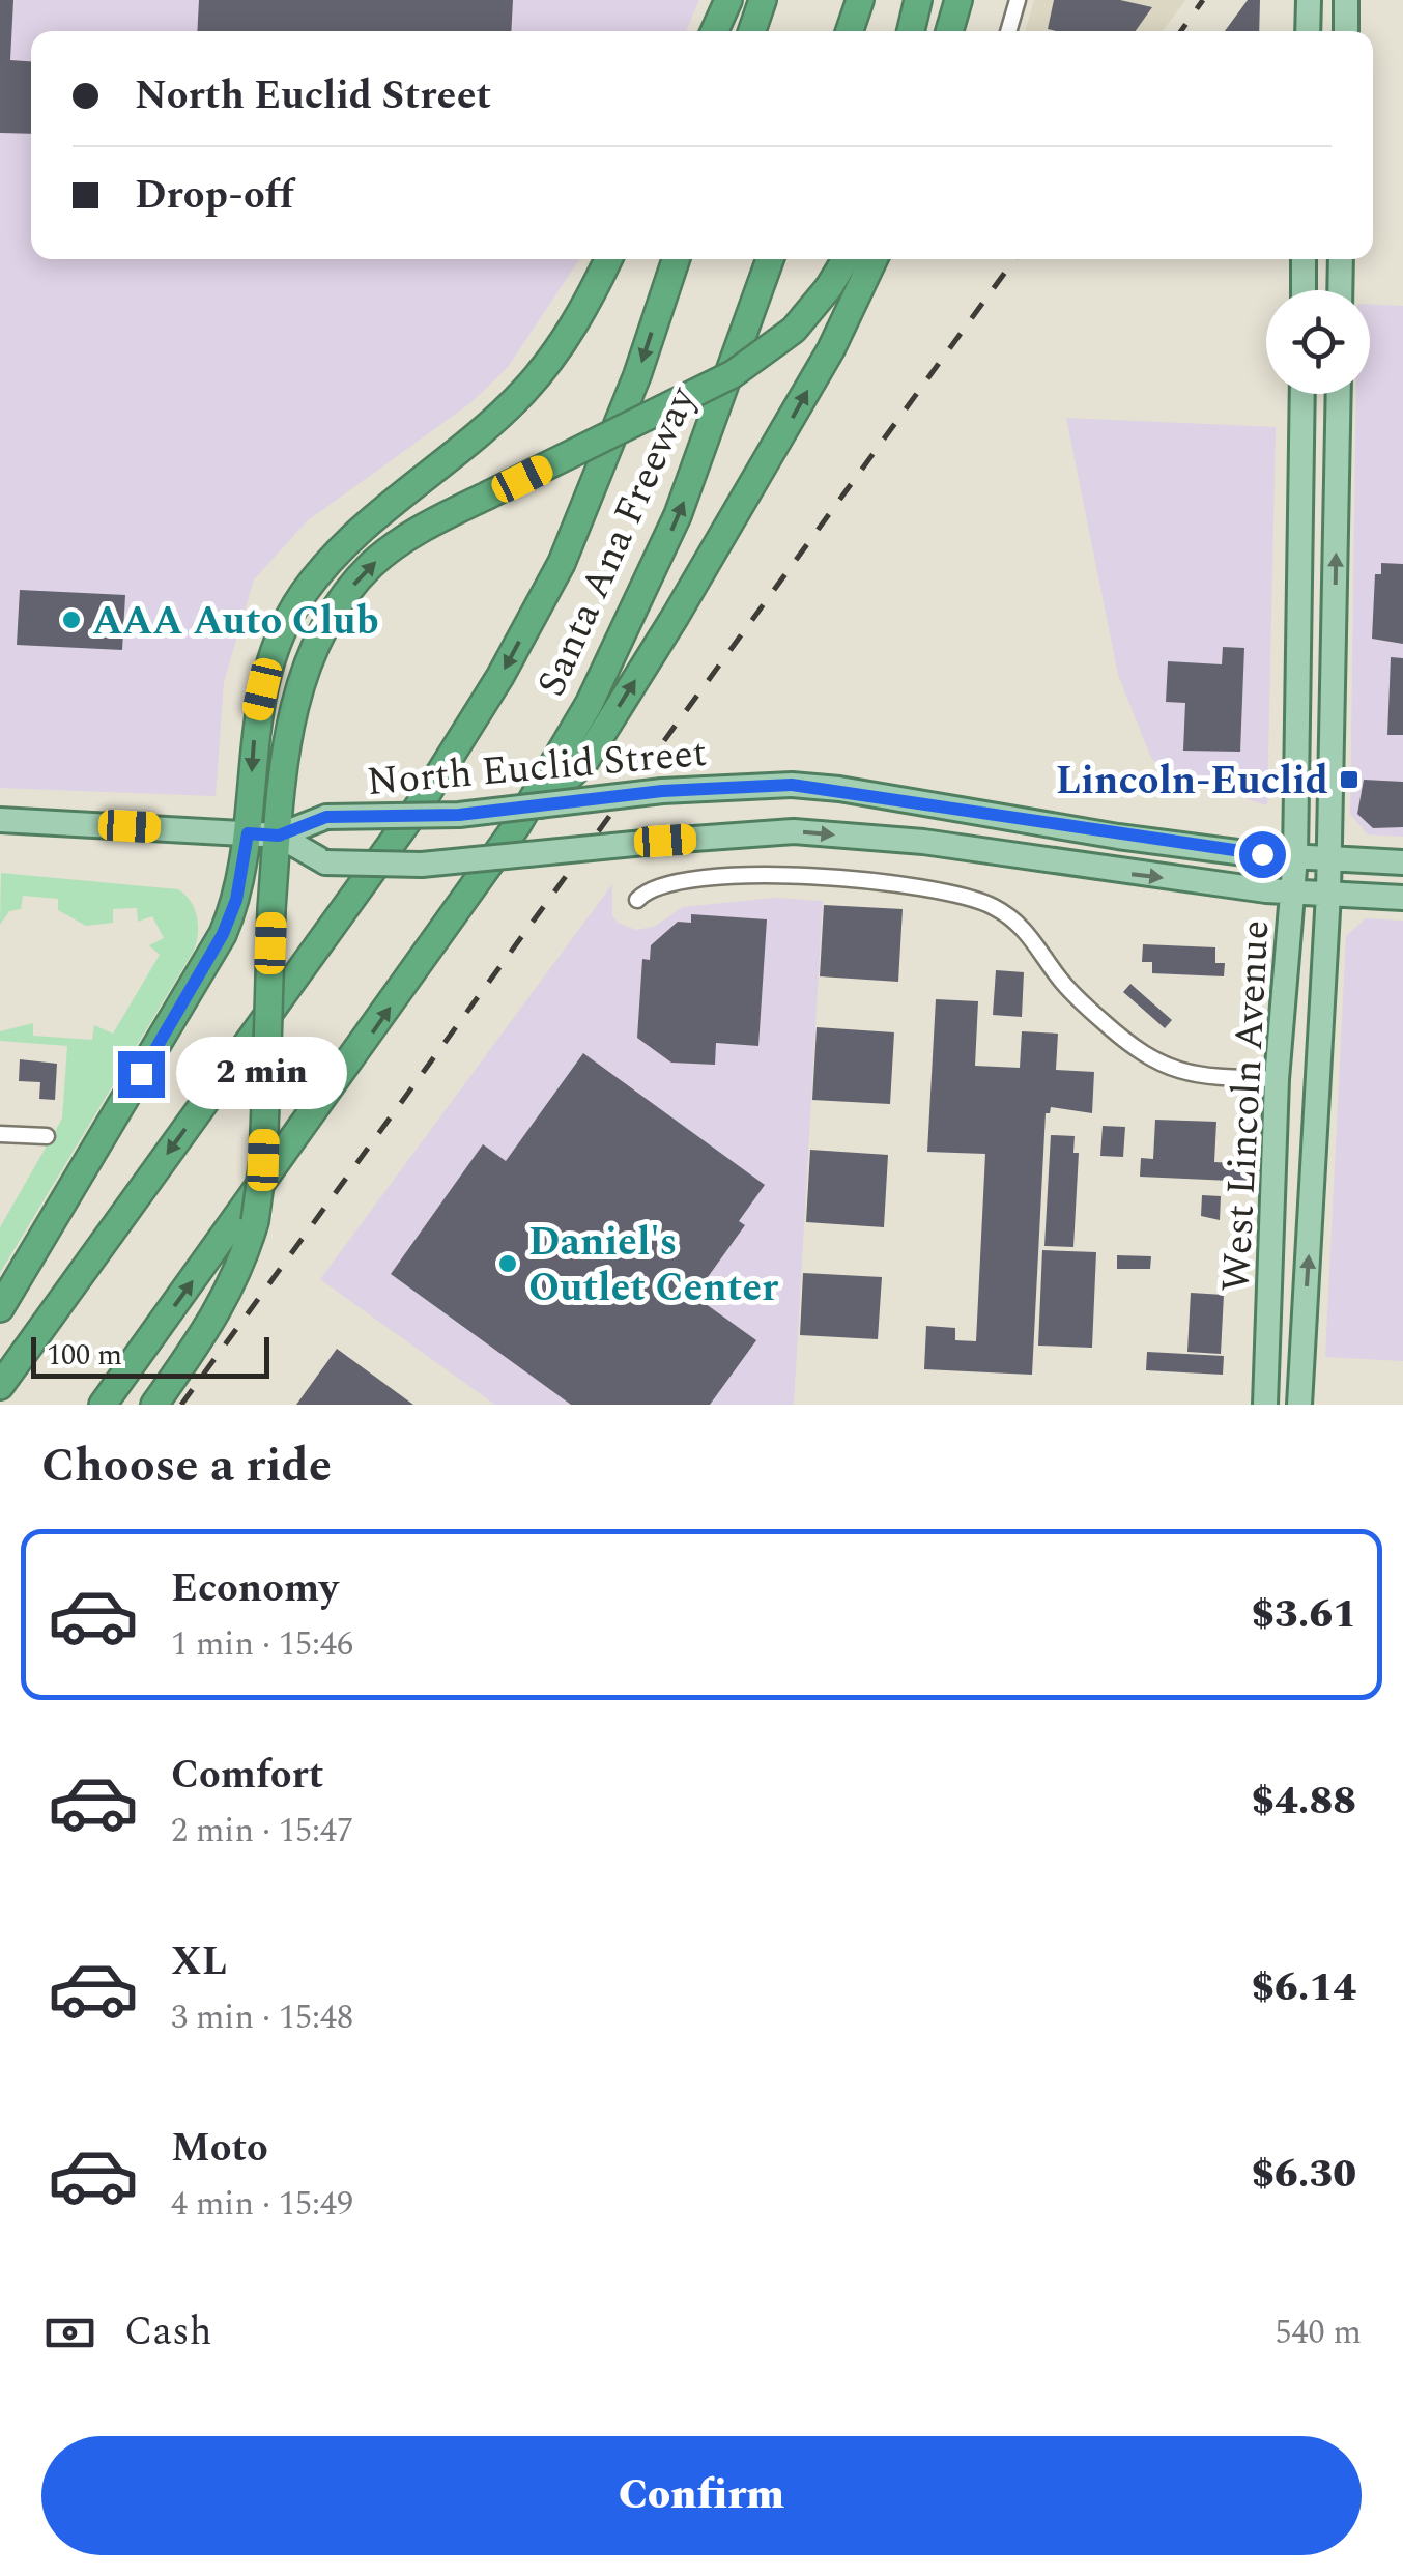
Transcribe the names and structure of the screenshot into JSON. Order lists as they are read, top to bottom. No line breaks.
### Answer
{"streets":{"highway":["Santa Ana Freeway"],"main road":["North Euclid Street","West Lincoln Avenue"]},"crossings":[["North Euclid Street","West Lincoln Avenue"]],"places":{"other":["AAA Auto Club","Daniel's Outlet Center"],"transit":["Lincoln-Euclid"]},"scale_bar":"100 m","page":{"banner":["North Euclid Street","Drop-off"],"bubble":"2 min","scale":"100 m","heading":"Choose a ride","list":[{"name":"Economy","note":"1 min · 15:46","value":"$3.61"},{"name":"Comfort","note":"2 min · 15:47","value":"$4.88"},{"name":"XL","note":"3 min · 15:48","value":"$6.14"},{"name":"Moto","note":"4 min · 15:49","value":"$6.30"}],"pay":["Cash","540 m"],"buttons":"Confirm"}}
